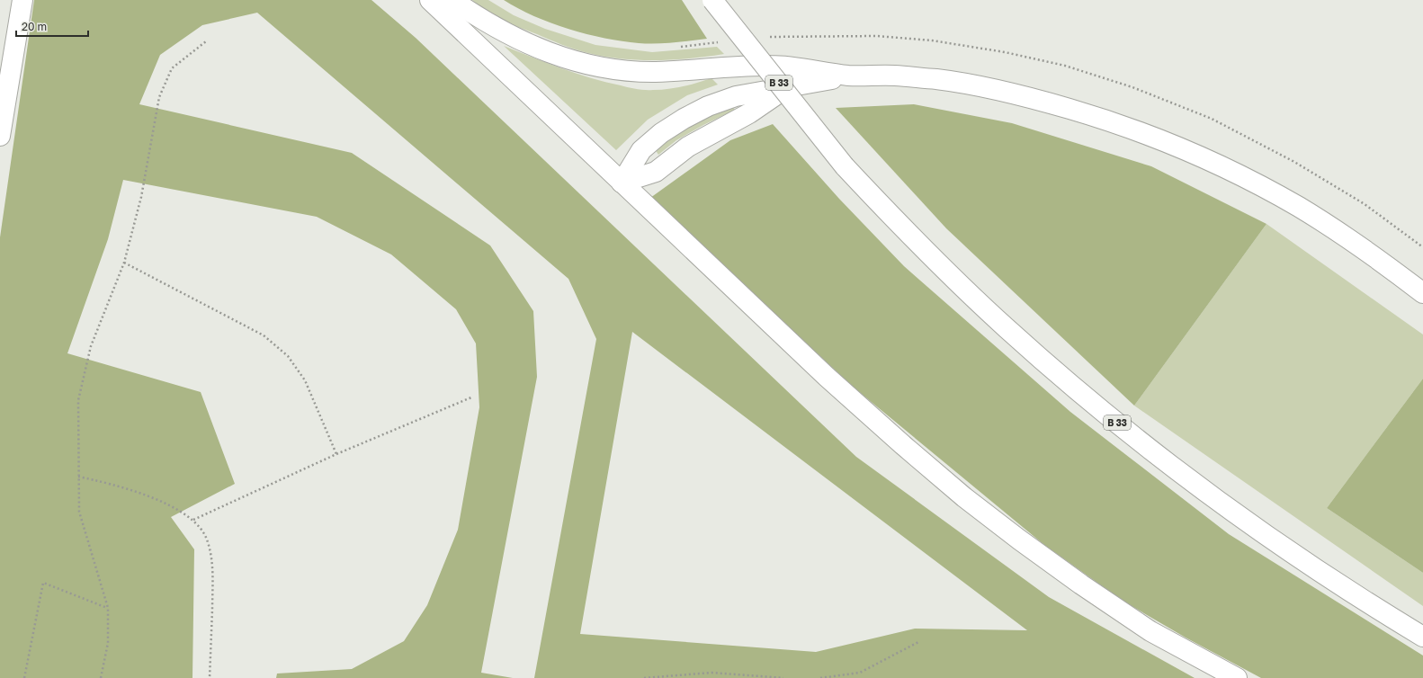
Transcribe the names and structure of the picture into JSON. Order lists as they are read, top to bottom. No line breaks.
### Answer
{"streets":{"main road":["B 33"]},"scale_bar":"20 m"}
